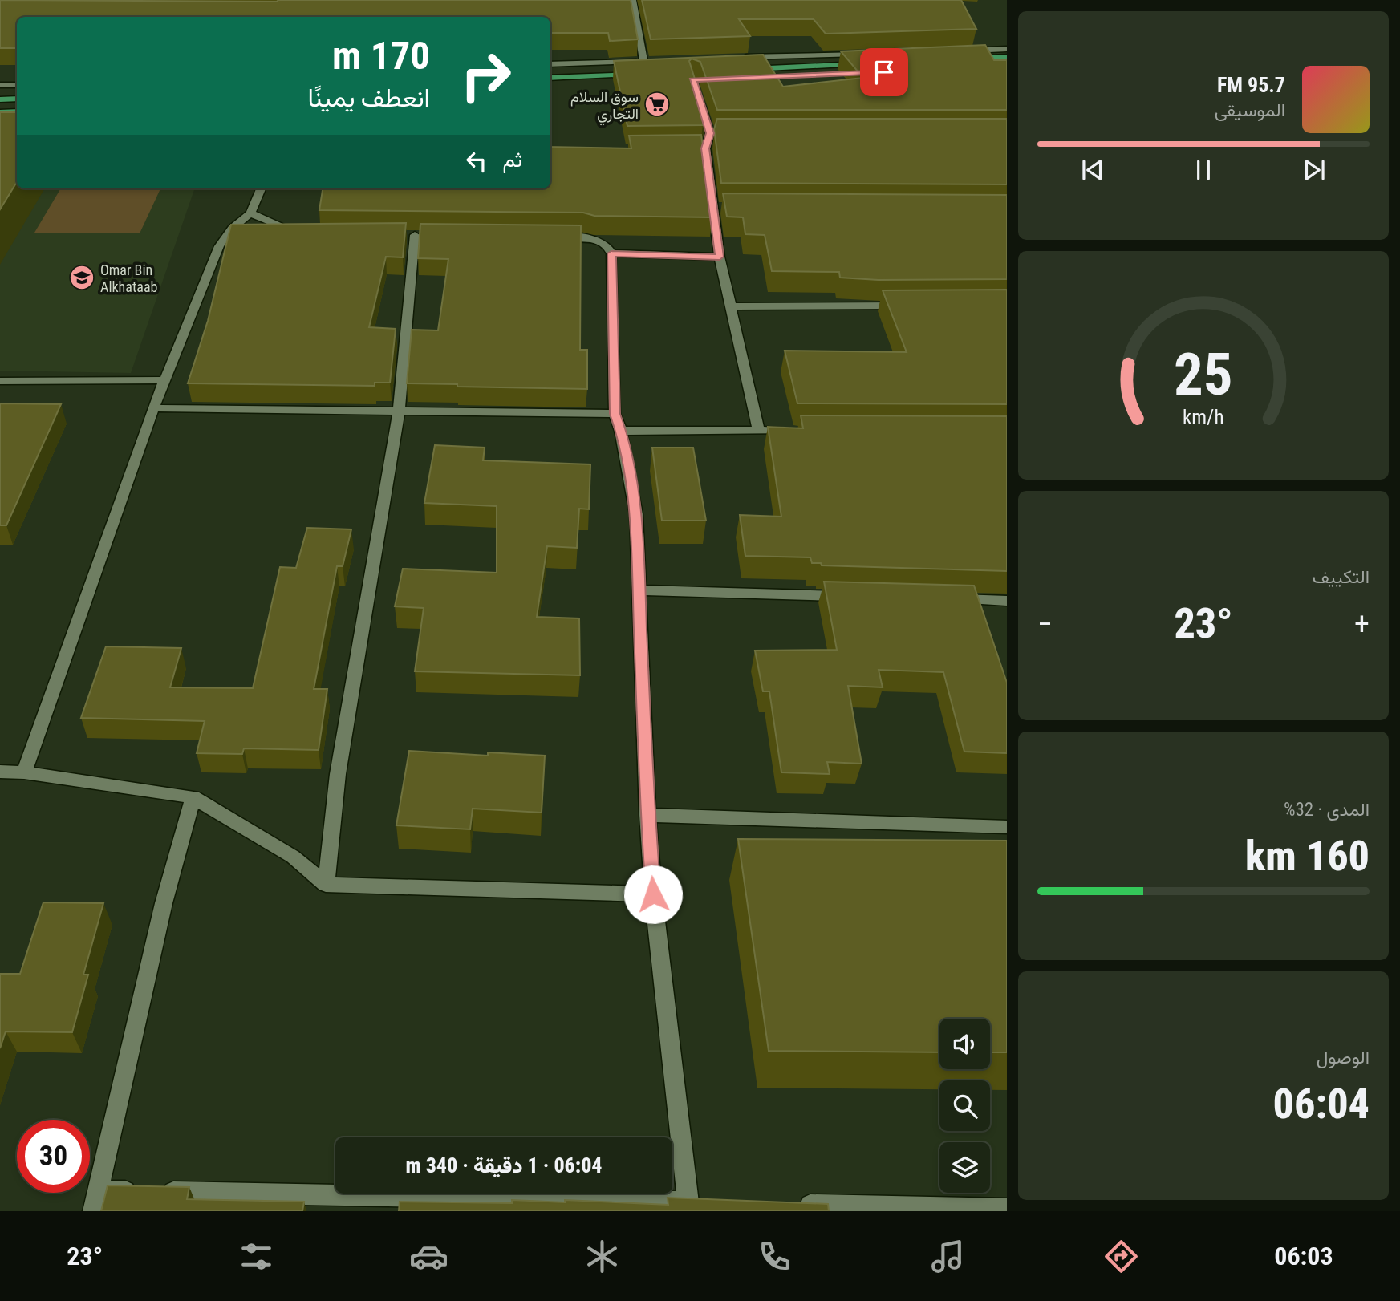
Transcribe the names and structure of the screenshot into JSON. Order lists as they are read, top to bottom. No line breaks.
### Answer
{"places":{"supermarket":["سوق السلام التجاري"],"school or university":["Omar Bin Alkhataab"]},"page":{"turn":["170 m","انعطف يمينًا"],"song":["95.7 FM","الموسيقى"],"then":"ثم","tile":["التكييف",["المدى · 32%","160 km"],["الوصول","06:04"]],"heat":["−","23°","+"],"limit":"30","trip":"06:04 · 1 دقيقة · 340 m","tabs":["06:03","23°"],"gauge":["25","km/h"]}}
